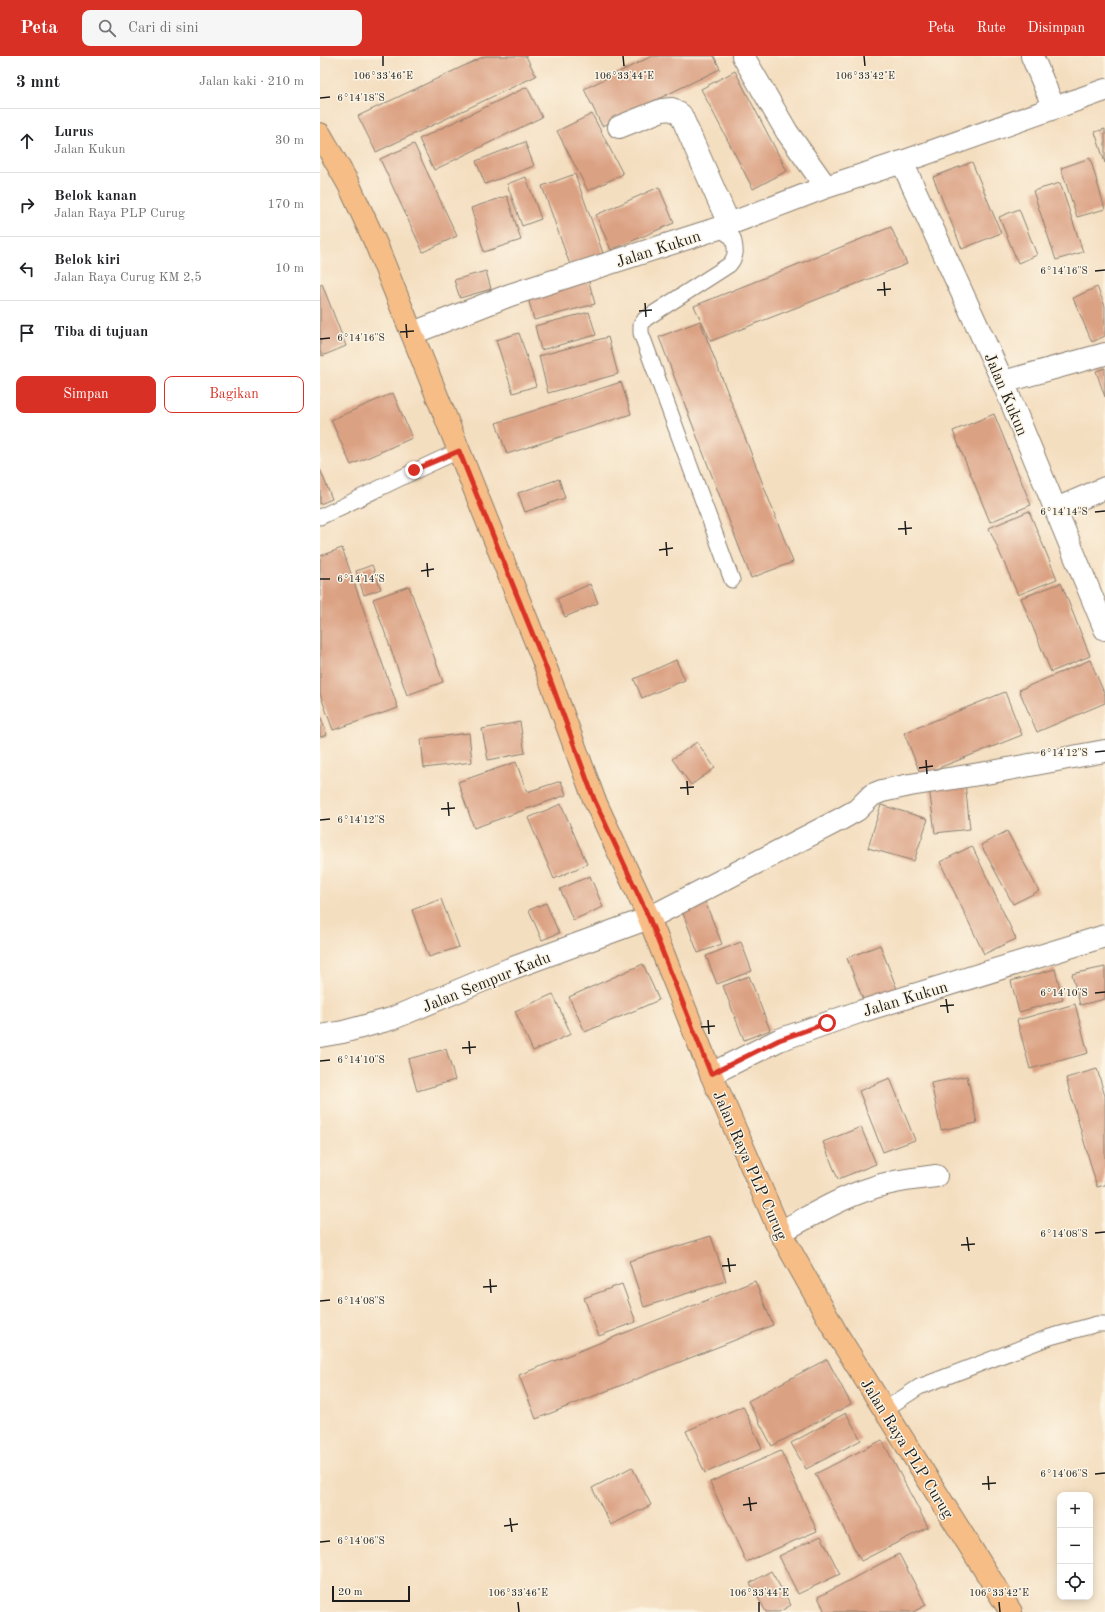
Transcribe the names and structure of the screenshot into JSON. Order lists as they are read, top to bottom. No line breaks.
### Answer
{"streets":{"main road":["Jalan Raya PLP Curug"],"street":["Jalan Kukun","Jalan Sempur Kadu"]},"crossings":[["Jalan Kukun","Jalan Raya PLP Curug"],["Jalan Sempur Kadu","Jalan Raya PLP Curug"]],"scale_bar":"20 m","page":{"header":"Peta","search":"Cari di sini","nav":["Peta","Rute","Disimpan"],"heading":["3 mnt","Jalan kaki · 210 m"],"list":[["Lurus","Jalan Kukun","30 m"],["Belok kanan","Jalan Raya PLP Curug","170 m"],["Belok kiri","Jalan Raya Curug KM 2,5","10 m"],"Tiba di tujuan"],"buttons":["Simpan","Bagikan"],"map_buttons":["+","−"],"scale":"20 m"},"coordinates":["106°33'46\"E","106°33'44\"E","106°33'42\"E","6°14'18\"S","6°14'16\"S","6°14'14\"S","6°14'12\"S","6°14'10\"S","6°14'08\"S","6°14'06\"S"]}
